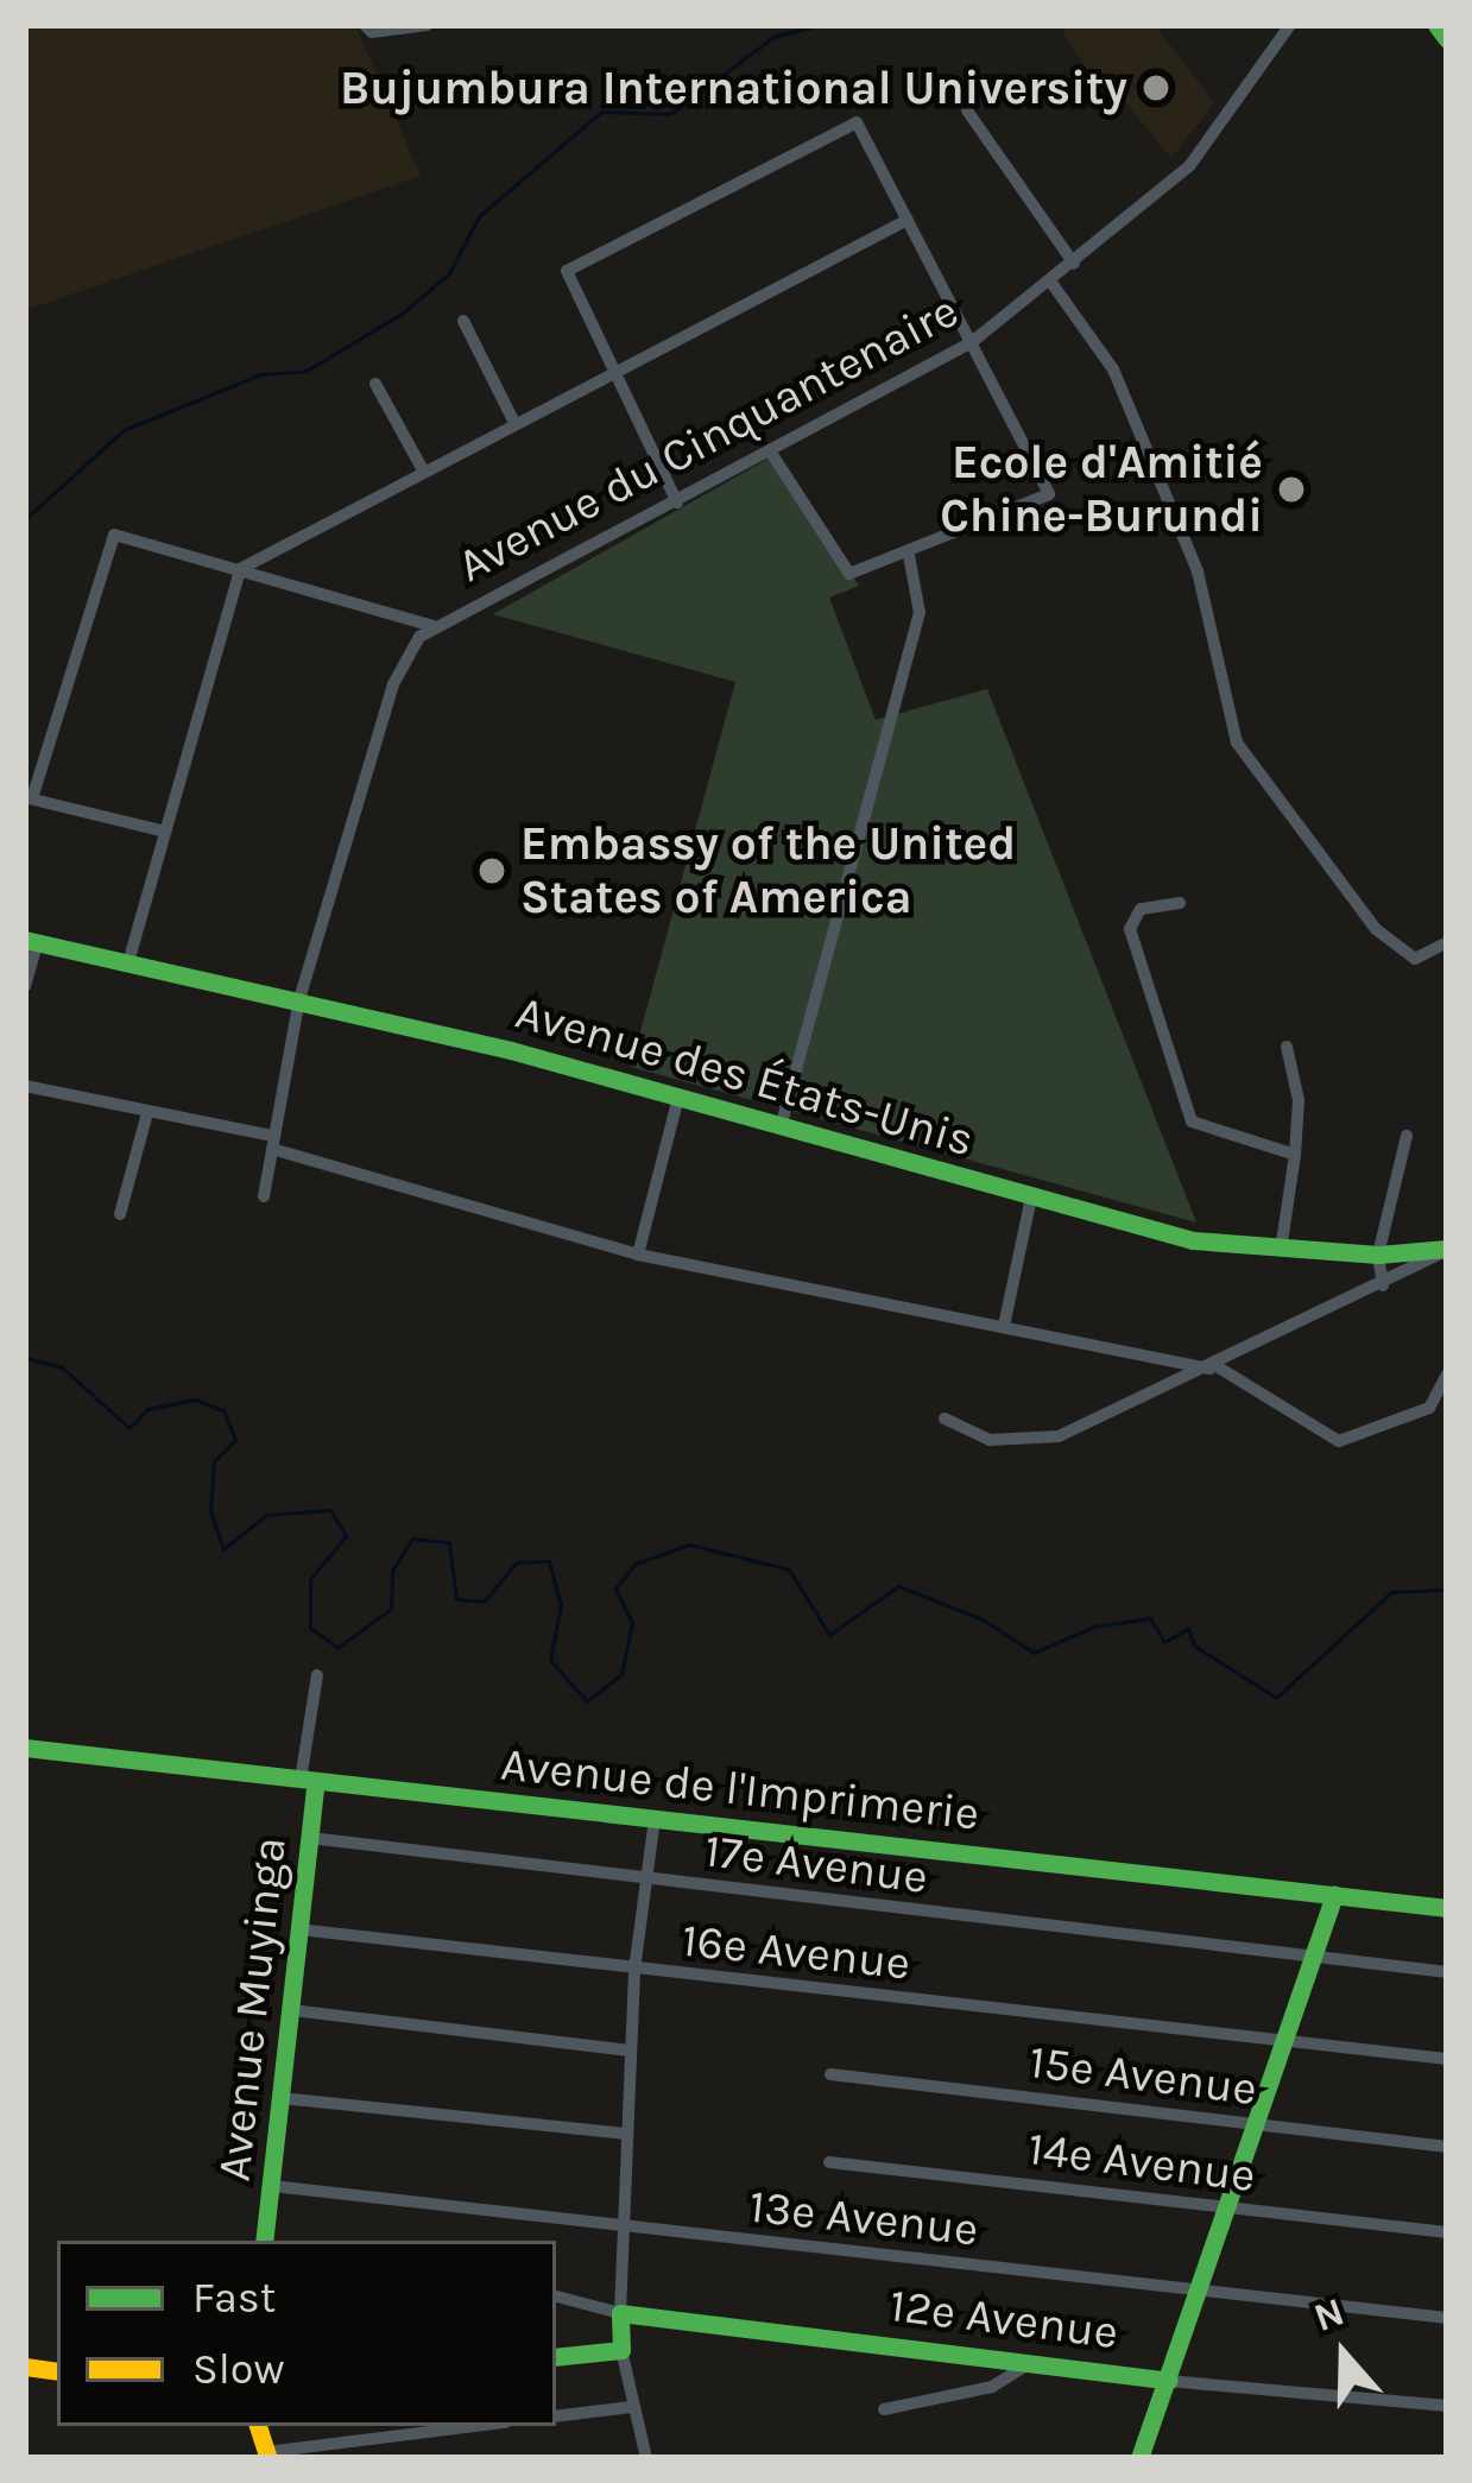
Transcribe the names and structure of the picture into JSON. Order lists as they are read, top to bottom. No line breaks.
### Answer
{"streets":{"street":["Avenue du Cinquantenaire","Avenue des États-Unis","Avenue de l'Imprimerie","17e Avenue","16e Avenue","Avenue Muyinga","15e Avenue","14e Avenue","13e Avenue","12e Avenue"]},"crossings":[["Avenue du Cinquantenaire","Avenue des États-Unis"],["Avenue de l'Imprimerie","Avenue Muyinga"],["17e Avenue","Avenue Muyinga"],["16e Avenue","Avenue Muyinga"],["Avenue Muyinga","13e Avenue"]],"places":["Bujumbura International University","Ecole d'Amitié Chine-Burundi","Embassy of the United States of America"],"legend":["Fast","Slow"],"north":"top"}
